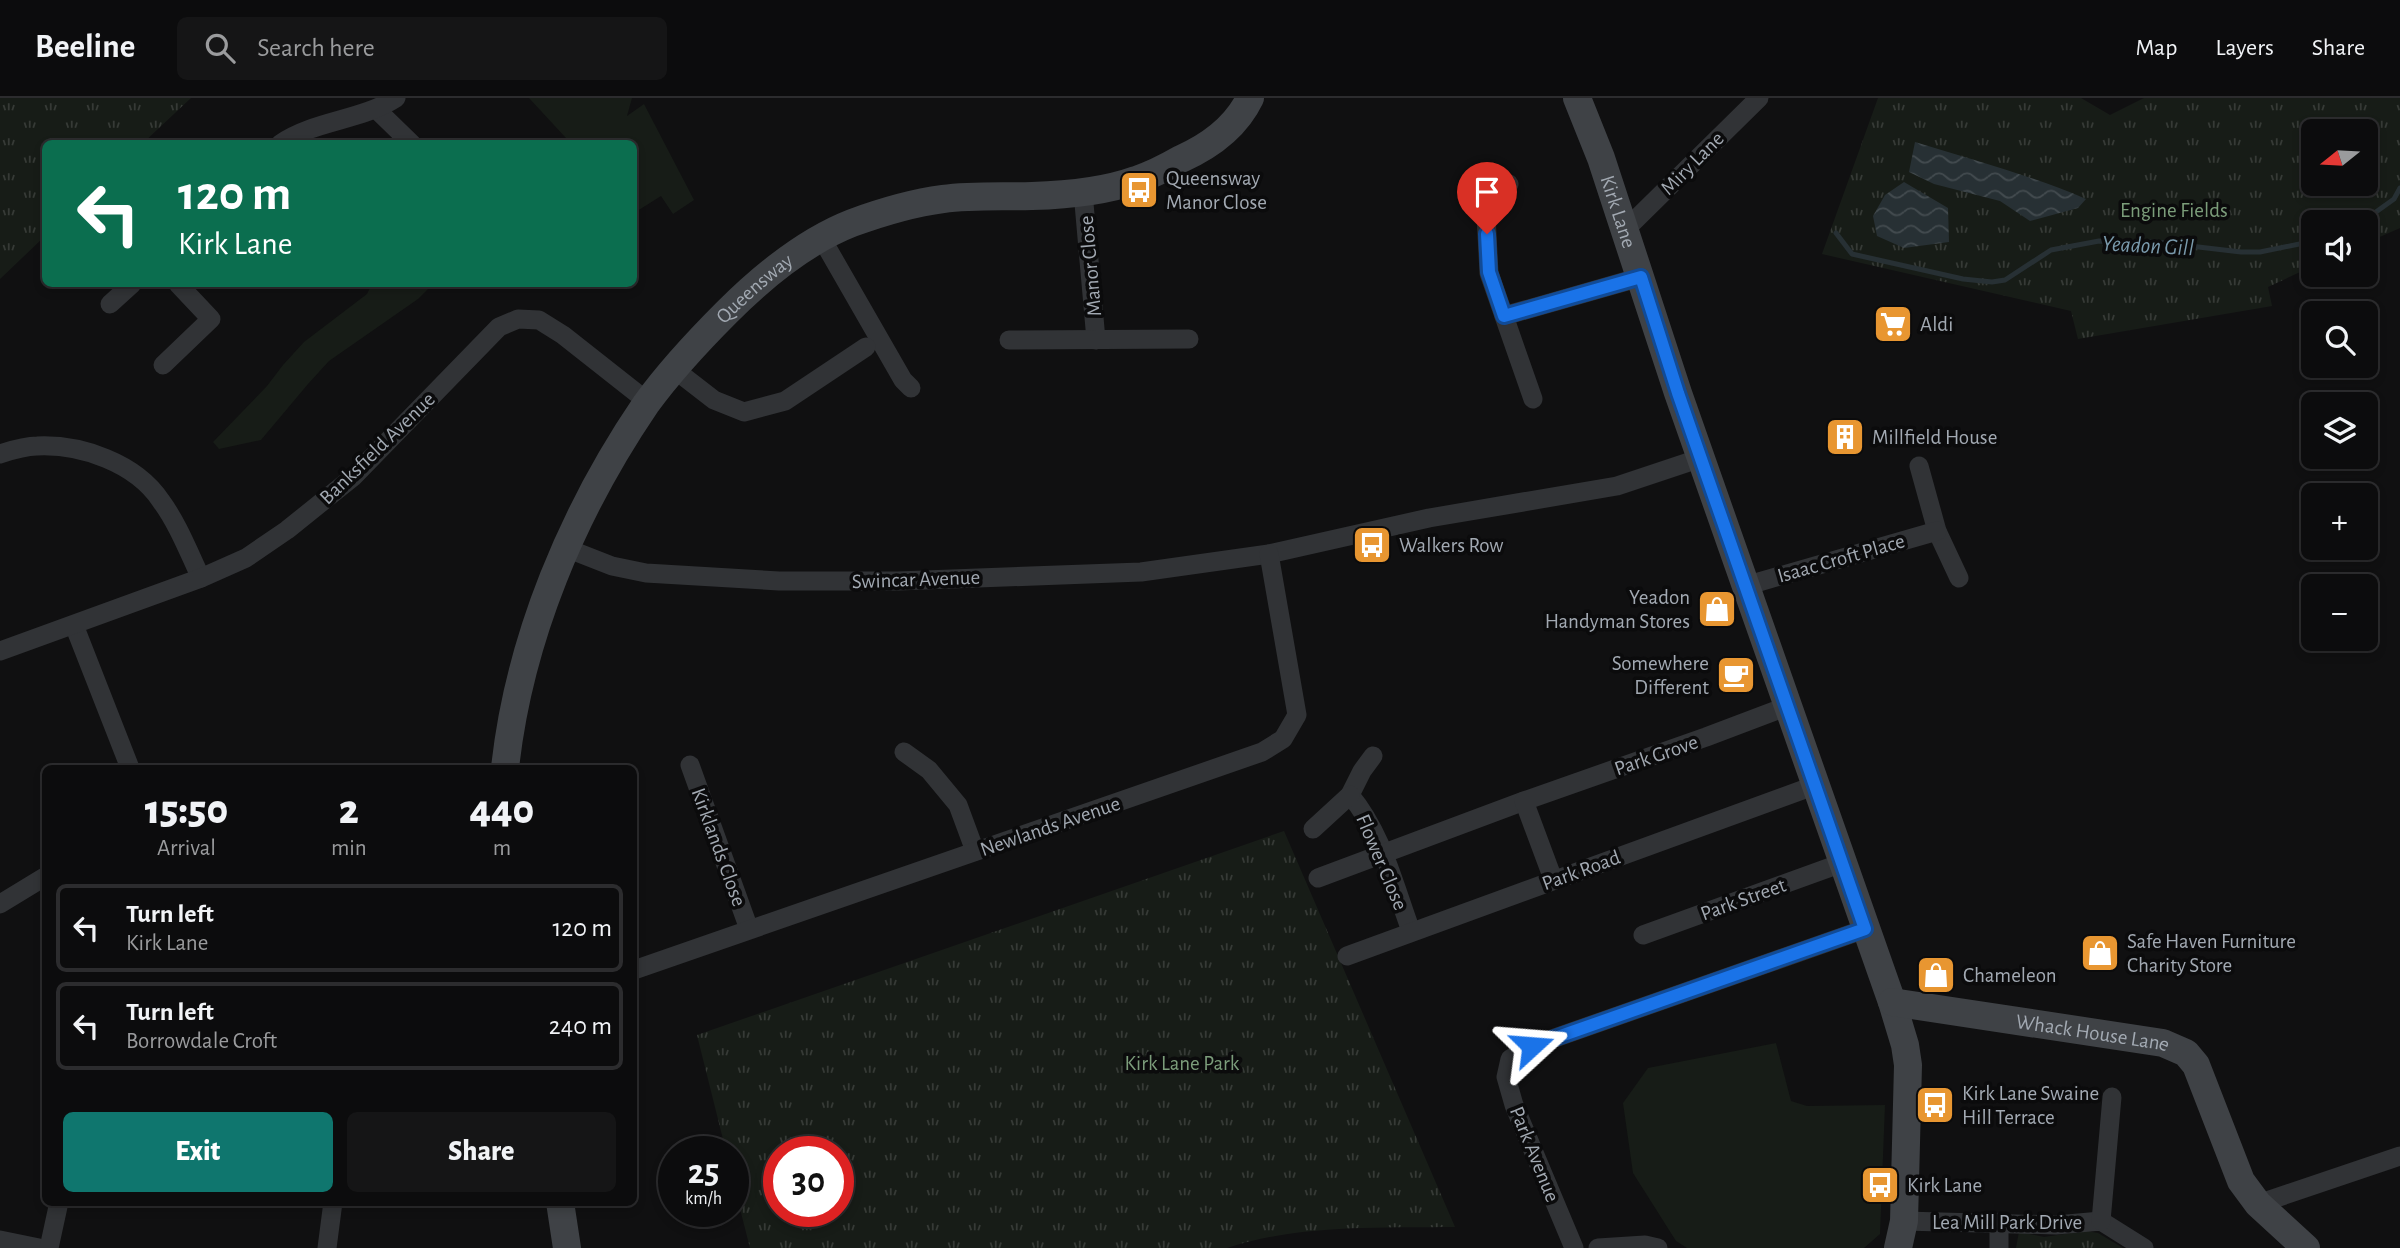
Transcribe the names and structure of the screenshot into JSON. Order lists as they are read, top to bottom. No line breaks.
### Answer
{"streets":{"street":["Miry Lane","Kirk Lane","Manor Close","Queensway","Banksfield Avenue","Isaac Croft Place","Swincar Avenue","Park Grove","Newlands Avenue","Kirklands Close","Flower Close","Park Road","Park Street","Whack House Lane","Park Avenue","Lea Mill Park Drive"]},"crossings":[["Miry Lane","Kirk Lane"],["Kirk Lane","Isaac Croft Place"],["Kirk Lane","Park Grove"],["Kirk Lane","Park Road"],["Kirk Lane","Park Street"],["Kirk Lane","Whack House Lane"],["Kirk Lane","Park Avenue"],["Kirk Lane","Lea Mill Park Drive"],["Manor Close","Queensway"],["Queensway","Banksfield Avenue"],["Queensway","Swincar Avenue"],["Swincar Avenue","Newlands Avenue"],["Park Grove","Flower Close"],["Newlands Avenue","Kirklands Close"],["Flower Close","Park Road"]],"water":["Yeadon Gill"],"parks":["Engine Fields","Kirk Lane Park"],"places":{"bus stop":["Queensway Manor Close","Walkers Row","Kirk Lane Swaine Hill Terrace","Kirk Lane"],"supermarket":["Aldi"],"building":["Millfield House"],"shop":["Yeadon Handyman Stores","Safe Haven Furniture Charity Store","Chameleon"],"cafe":["Somewhere Different"]},"north":"left","page":{"header":"Beeline","search":"Search here","nav":["Map","Layers","Share"],"map_buttons":["+","−"],"turn":["120 m","Kirk Lane"],"eta":["15:50","Arrival","2","min","440","m"],"list":[{"name":"Turn left","note":"Kirk Lane","value":"120 m"},{"name":"Turn left","note":"Borrowdale Croft","value":"240 m"}],"buttons":["Exit","Share"],"speed":"25 km/h","limit":"30"}}
